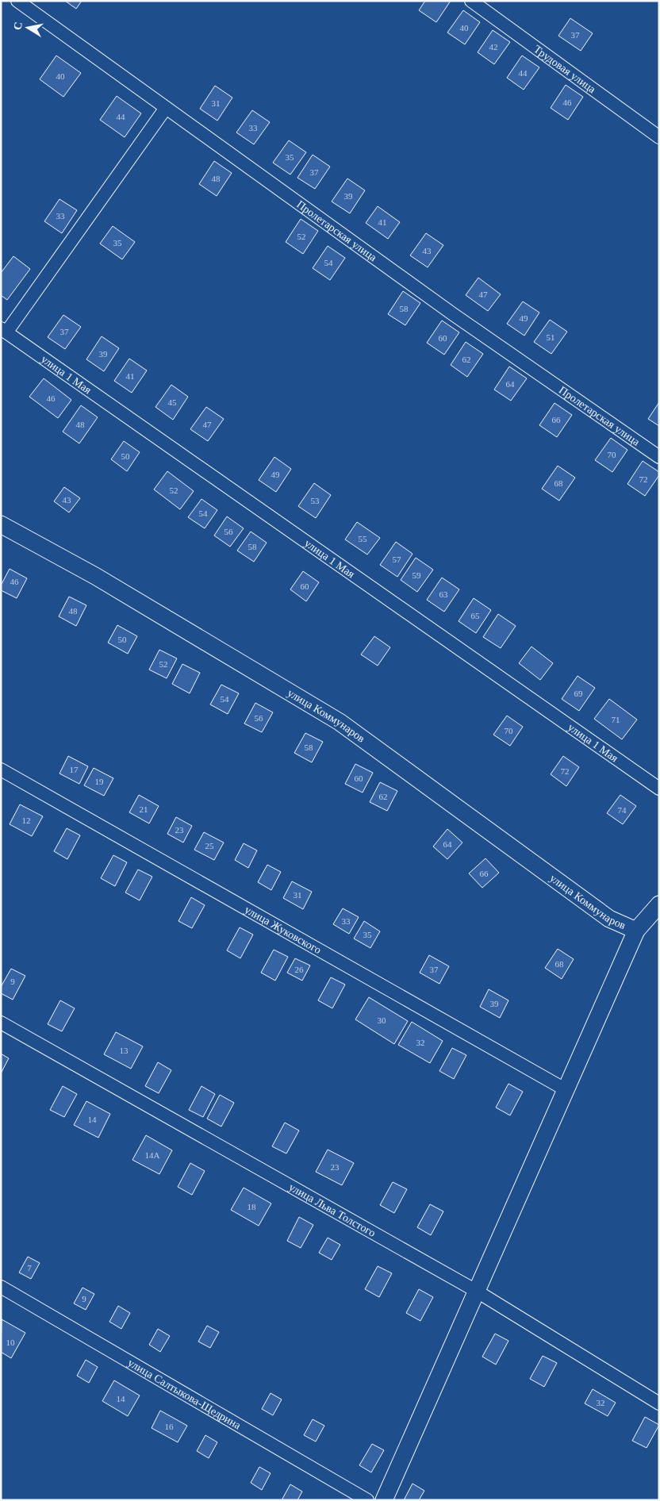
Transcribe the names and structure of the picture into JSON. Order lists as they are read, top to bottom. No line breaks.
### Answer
{"streets":{"main road":["улица Коммунаров"],"street":["Трудовая улица","Пролетарская улица","улица 1 Мая","улица Жуковского","улица Льва Толстого","улица Салтыкова-Щедрина"]},"house_numbers":["40","37","42","44","40","46","31","44","33","35","37","48","39","33","41","52","35","43","54","47","58","49","37","51","60","39","62","41","64","46","45","66","48","47","70","50","49","72","68","52","43","53","54","56","55","58","57","59","46","60","63","48","65","50","52","69","54","56","71","70","58","17","72","60","19","62","21","74","12","23","64","25","66","31","33","35","68","26","37","9","39","30","32","13","14","14А","23","18","7","9","10","14","32","16"],"north":"left"}
